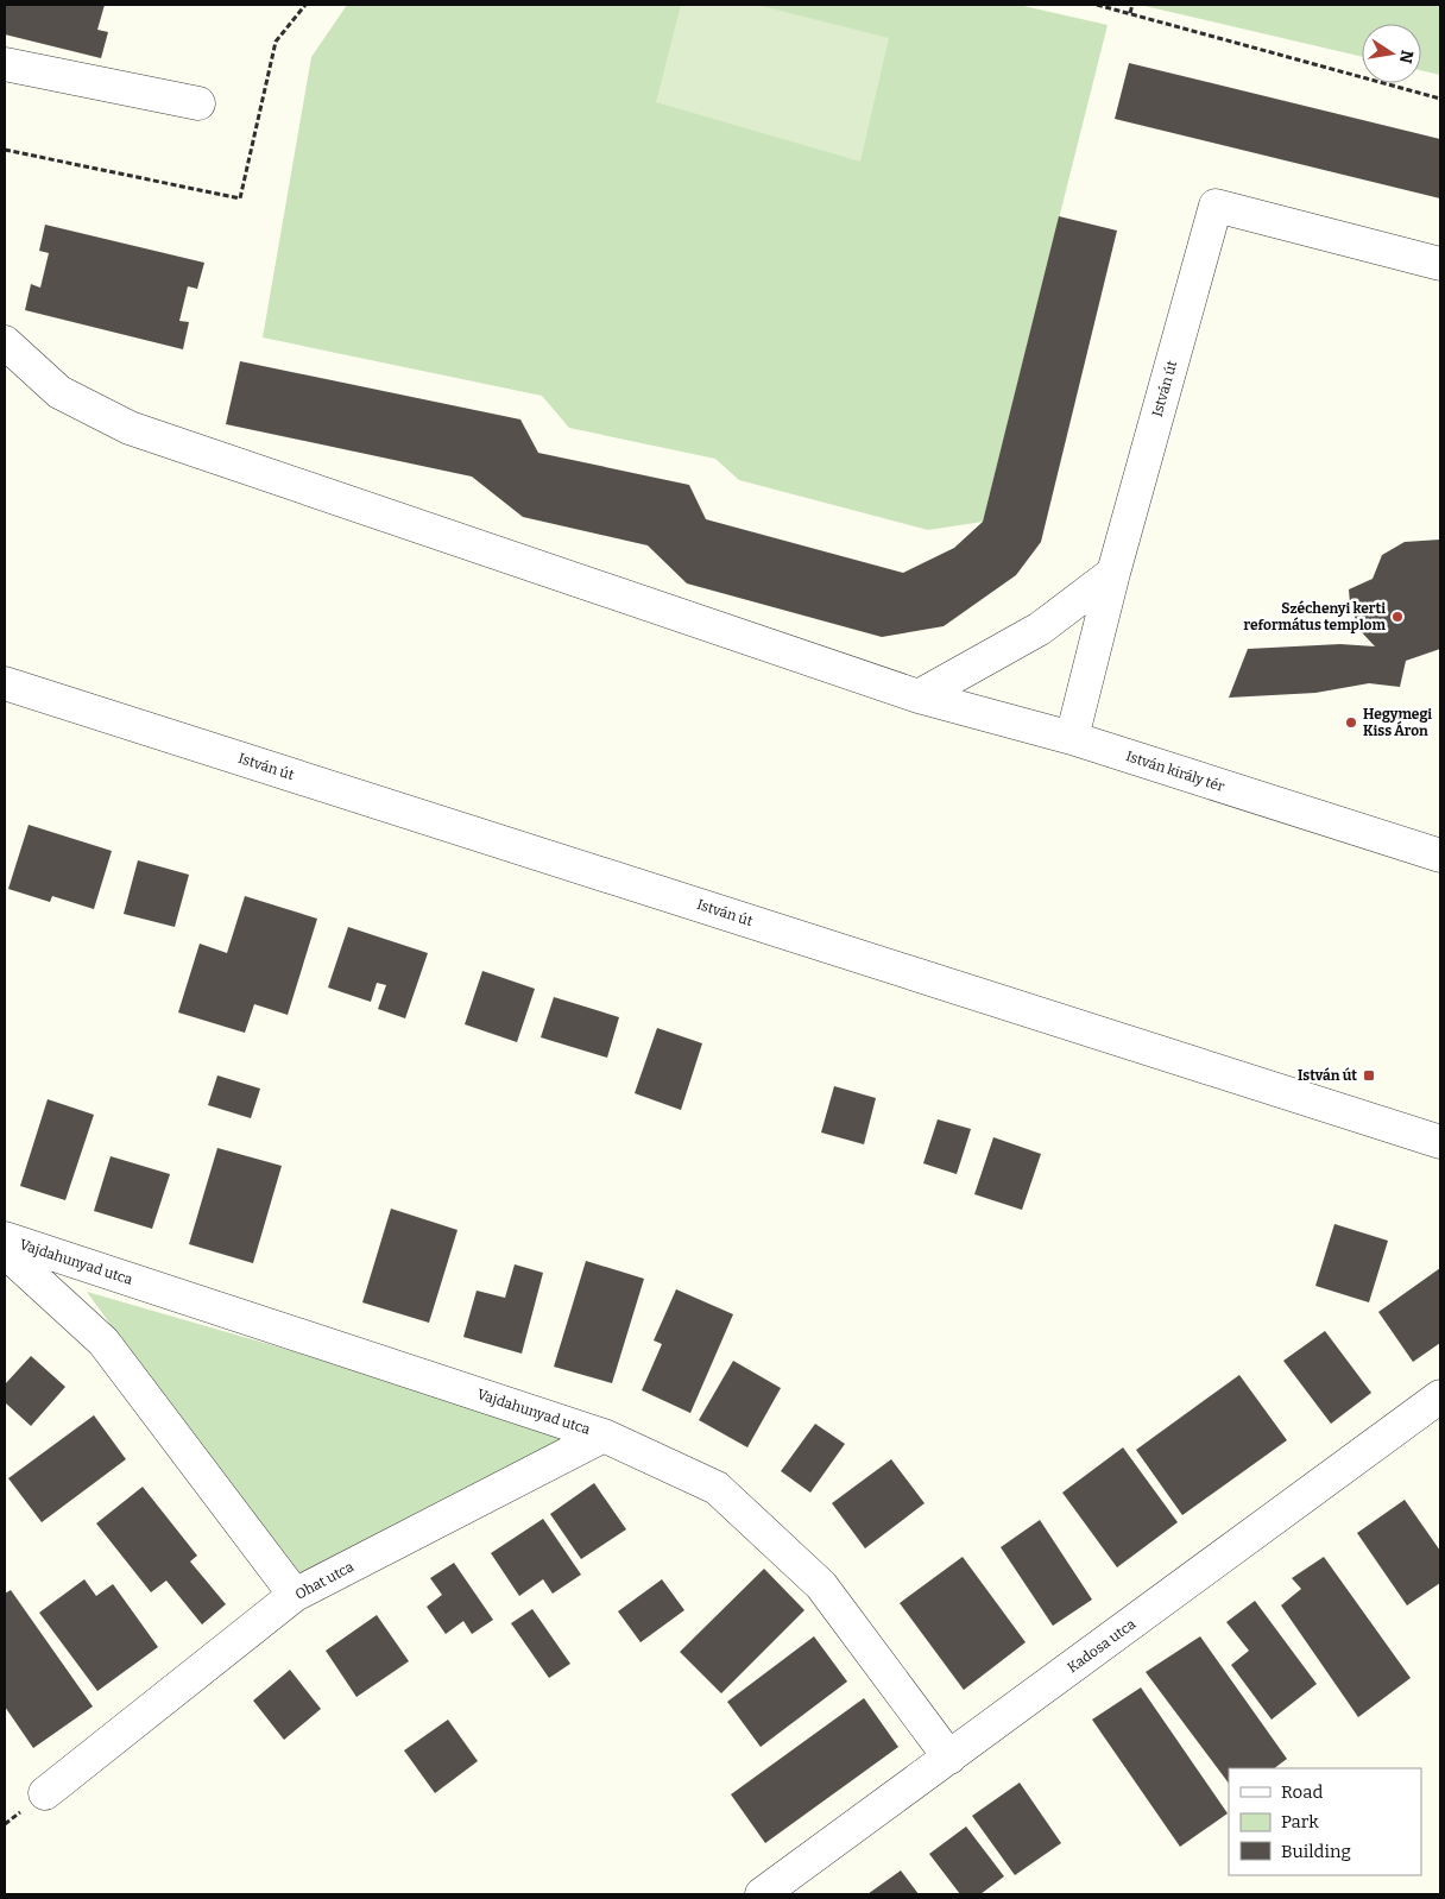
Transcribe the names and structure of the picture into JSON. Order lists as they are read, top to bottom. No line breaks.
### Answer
{"streets":{"street":["István út","István király tér","Vajdahunyad utca","Ohat utca","Kadosa utca"]},"crossings":[["Vajdahunyad utca","Ohat utca"],["Vajdahunyad utca","Kadosa utca"]],"places":{"other":["Széchenyi kerti református templom","Hegymegi Kiss Áron"],"transit":["István út"]},"legend":["Road","Park","Building"],"north":"right"}
